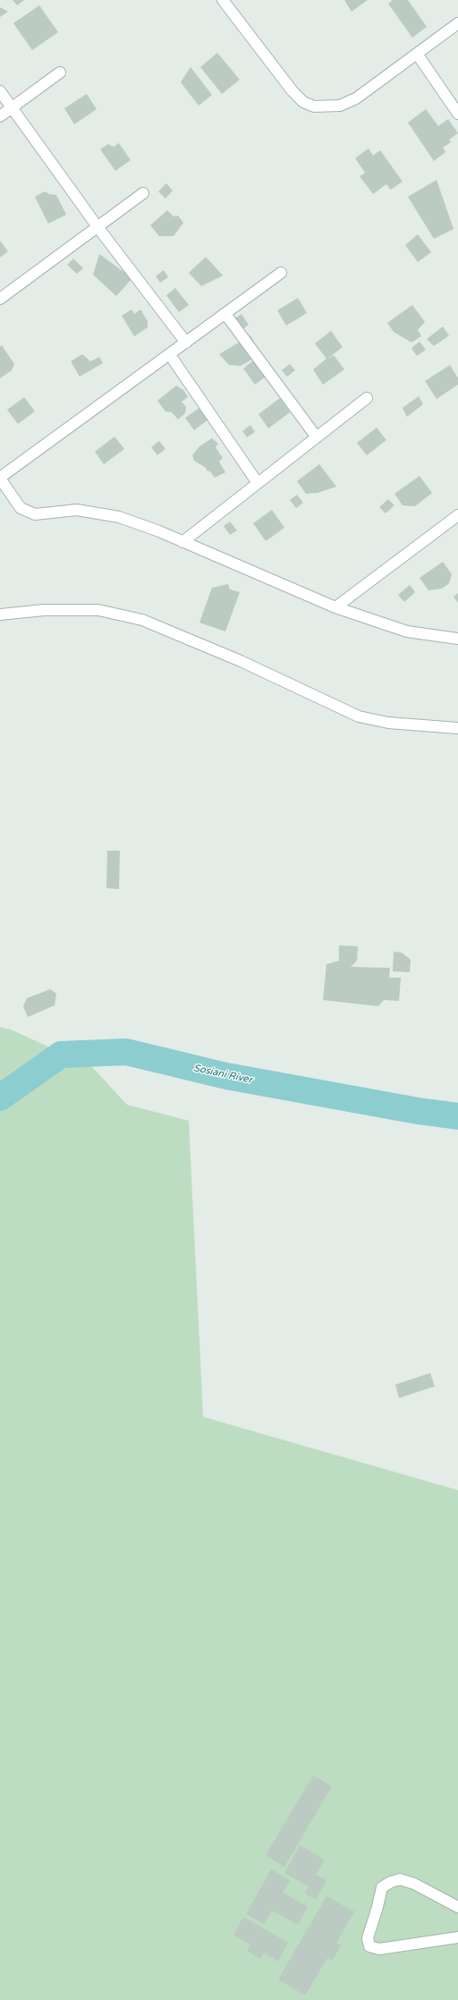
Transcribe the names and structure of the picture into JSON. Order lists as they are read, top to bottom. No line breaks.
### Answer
{"water":["Sosiani River"]}
